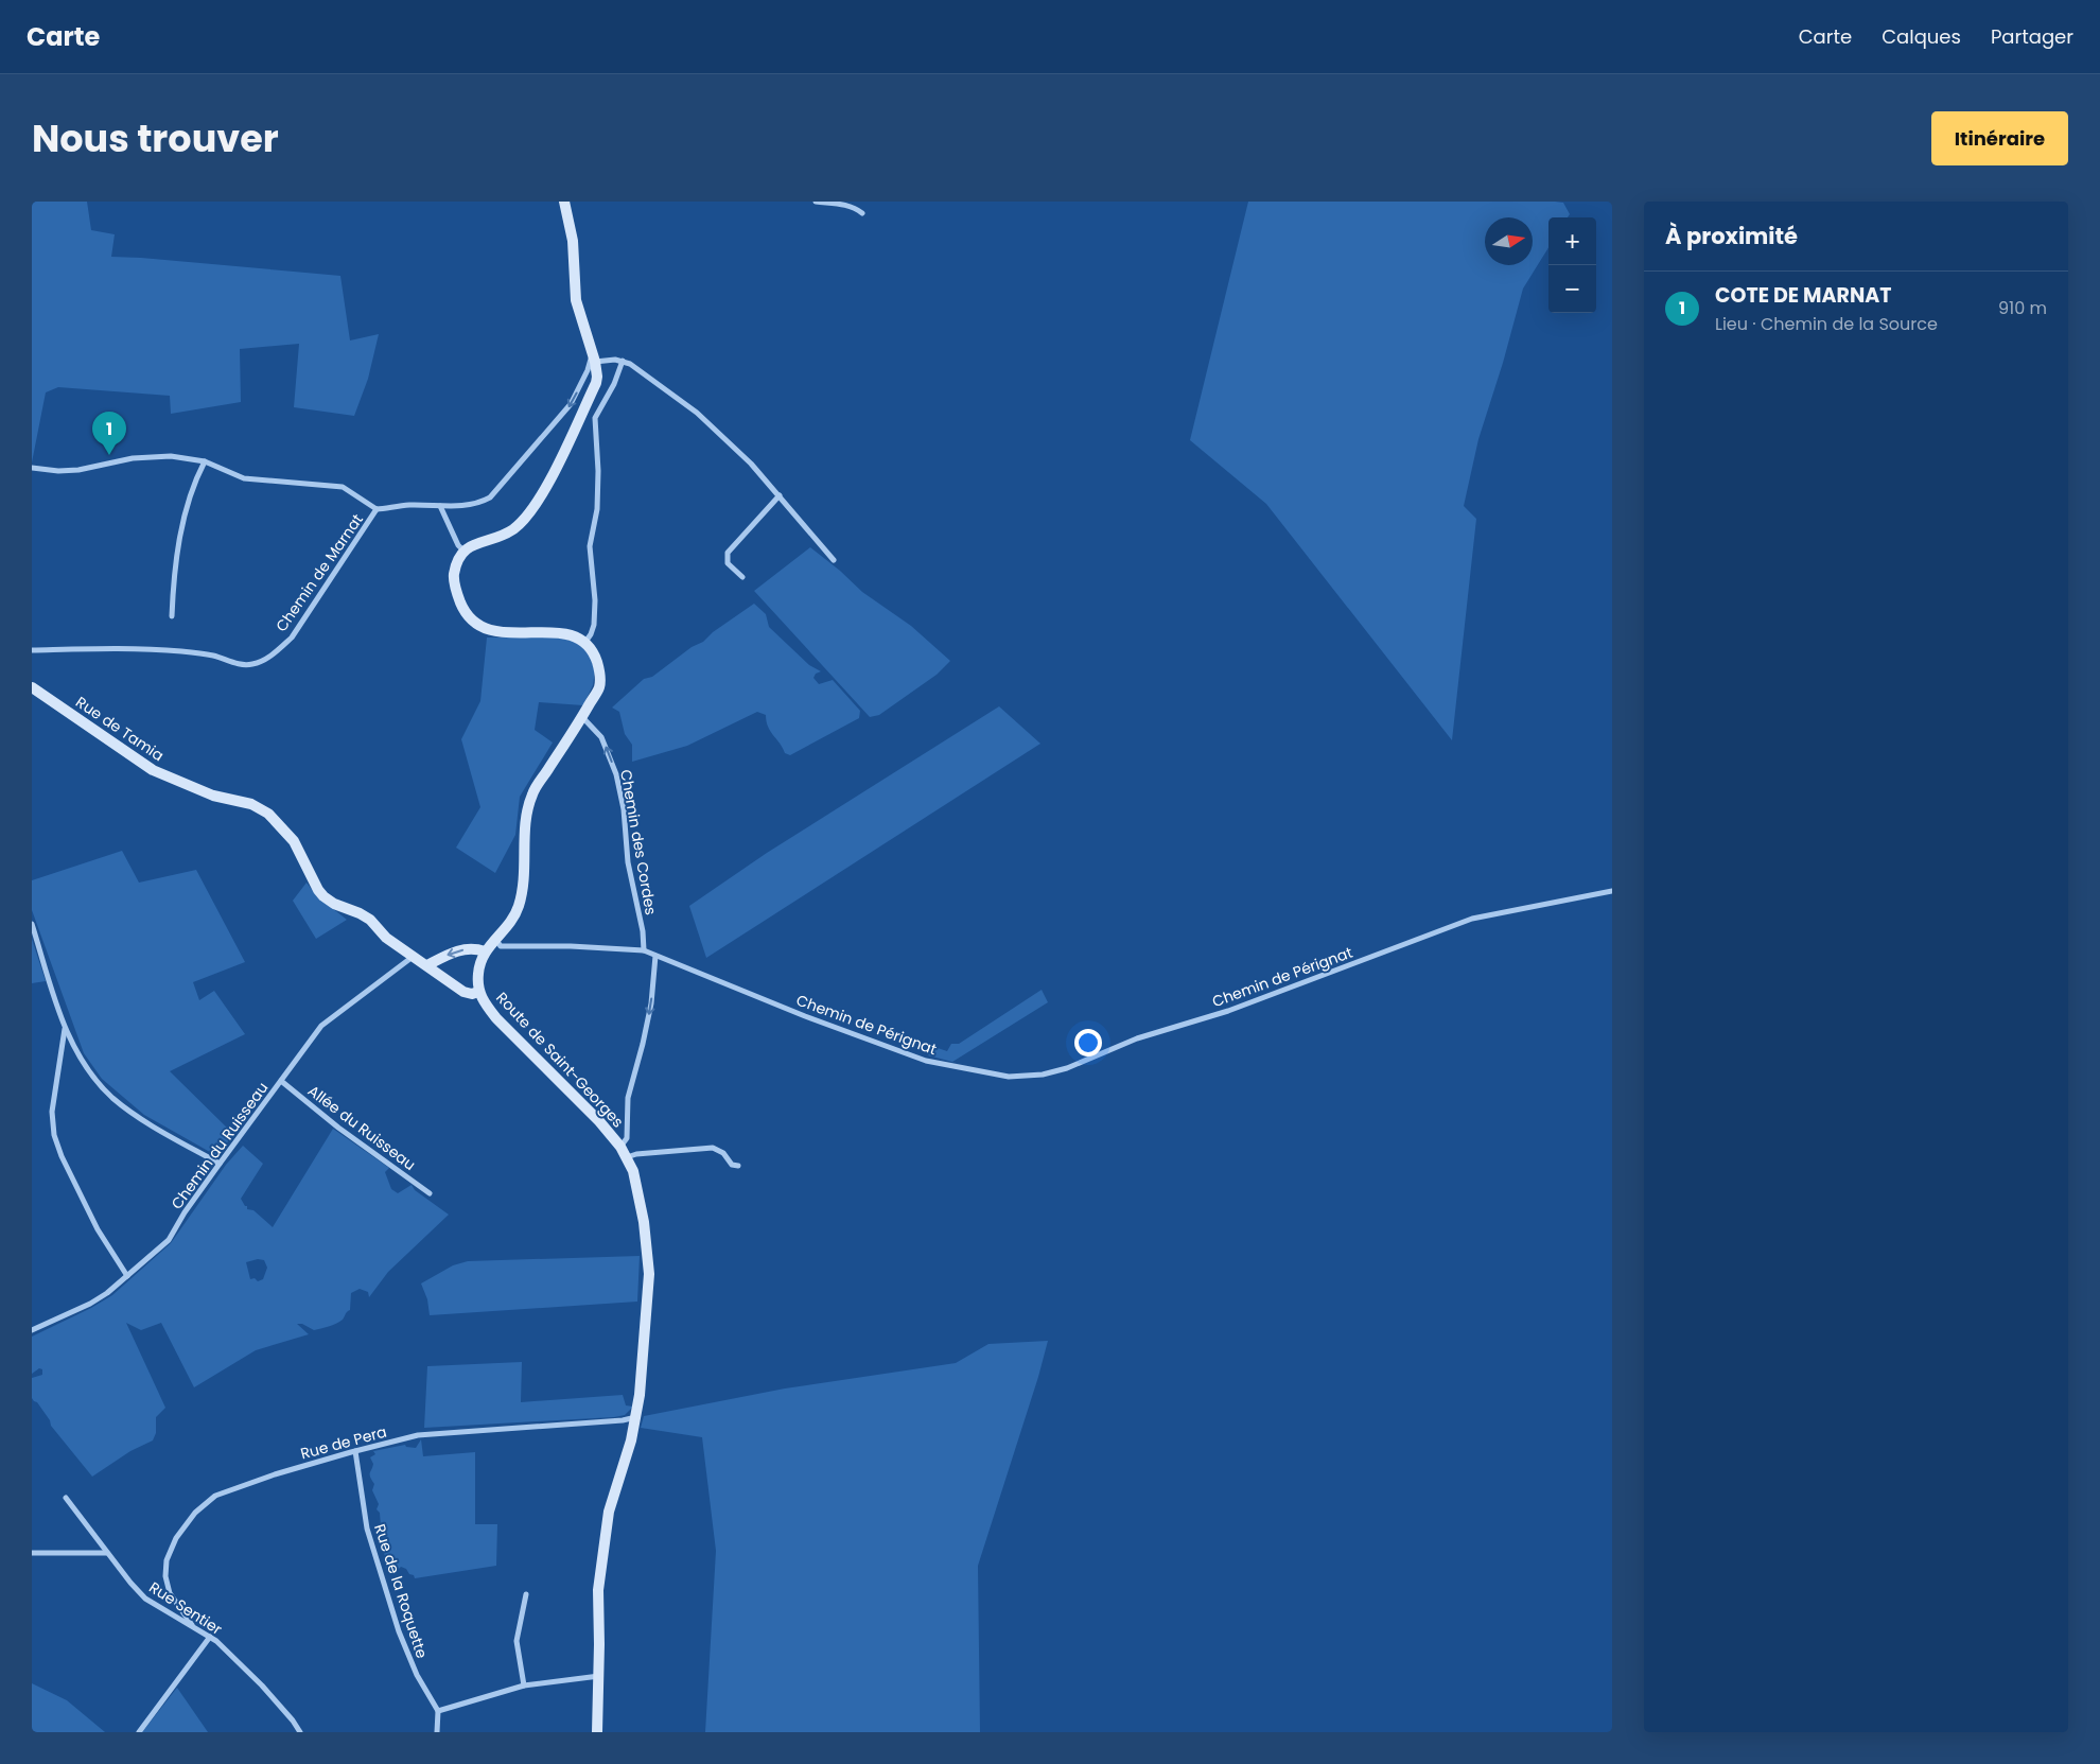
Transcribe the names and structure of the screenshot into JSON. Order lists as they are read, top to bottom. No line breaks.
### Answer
{"streets":{"street":["Chemin de Marnat","Rue de Tamia","Chemin des Cordes","Chemin de Pérignat","Route de Saint-Georges","Allée du Ruisseau","Chemin du Ruisseau","Rue de Pera","Rue de la Roquette","Rue Sentier"]},"crossings":[["Rue de Tamia","Route de Saint-Georges"],["Rue de Tamia","Chemin du Ruisseau"],["Chemin des Cordes","Chemin de Pérignat"],["Route de Saint-Georges","Rue de Pera"],["Allée du Ruisseau","Chemin du Ruisseau"],["Rue de Pera","Rue de la Roquette"],["Rue de Pera","Rue Sentier"]],"one_way":["Chemin des Cordes"],"north":"right","page":{"header":"Carte","nav":["Carte","Calques","Partager"],"title":"Nous trouver","buttons":"Itinéraire","heading":"À proximité","map_buttons":["+","−"],"list":[{"mark":"1","name":"COTE DE MARNAT","note":"Lieu · Chemin de la Source","value":"910 m"}],"pins":"1"}}
